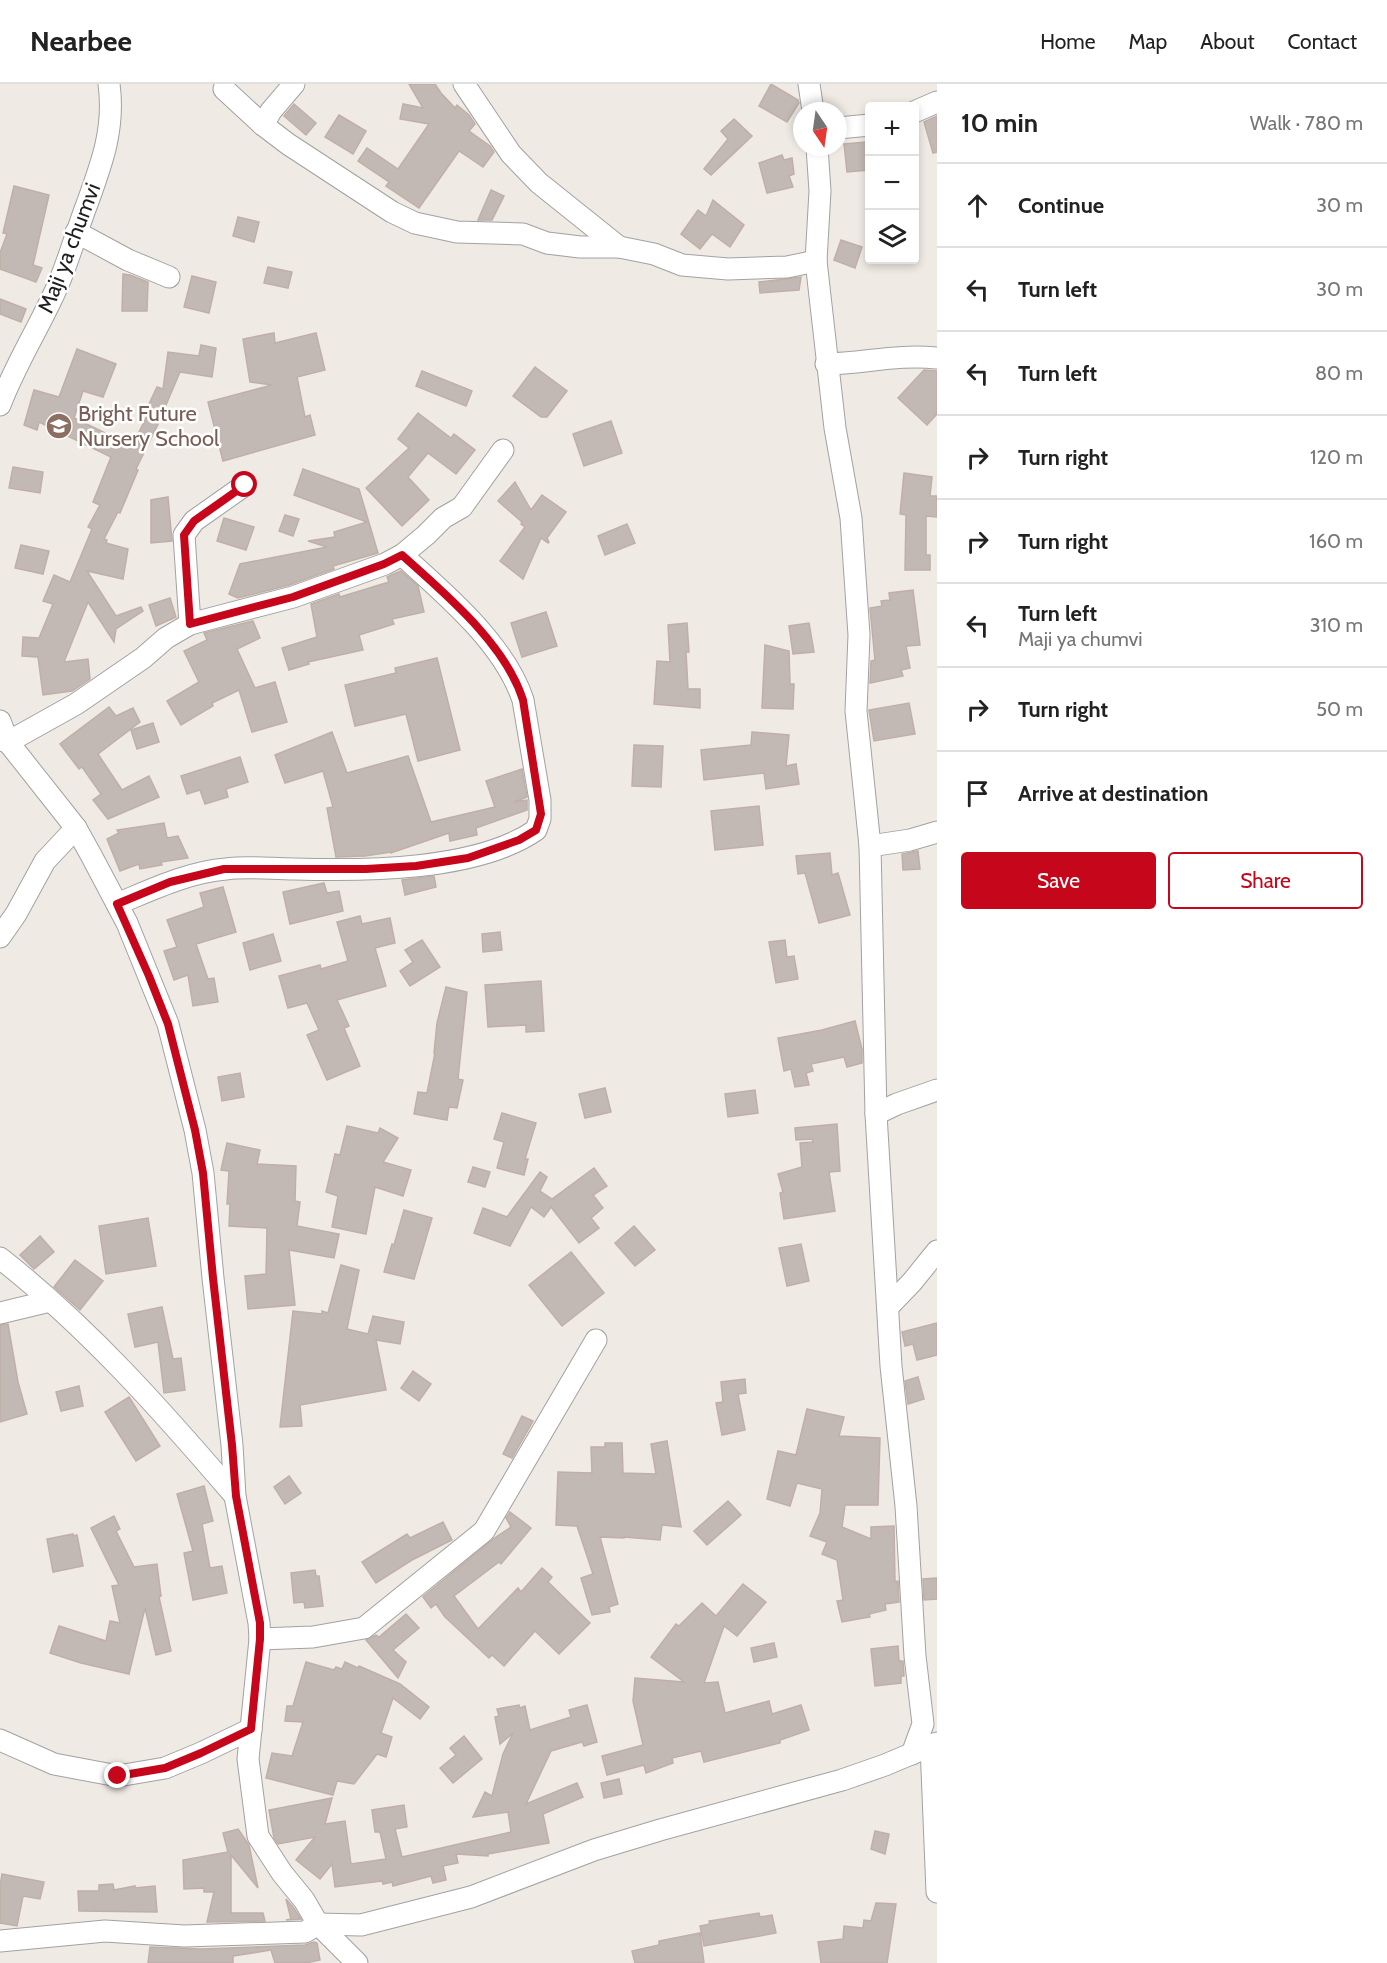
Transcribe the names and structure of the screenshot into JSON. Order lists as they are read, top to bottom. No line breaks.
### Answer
{"streets":{"street":["Maji ya chumvi"]},"places":{"school or university":["Bright Future Nursery School"]},"north":"bottom","page":{"header":"Nearbee","nav":["Home","Map","About","Contact"],"heading":["10 min","Walk · 780 m"],"map_buttons":["+","−"],"list":[["Continue","30 m"],["Turn left","30 m"],["Turn left","80 m"],["Turn right","120 m"],["Turn right","160 m"],["Turn left","Maji ya chumvi","310 m"],["Turn right","50 m"],"Arrive at destination"],"buttons":["Save","Share"]}}
